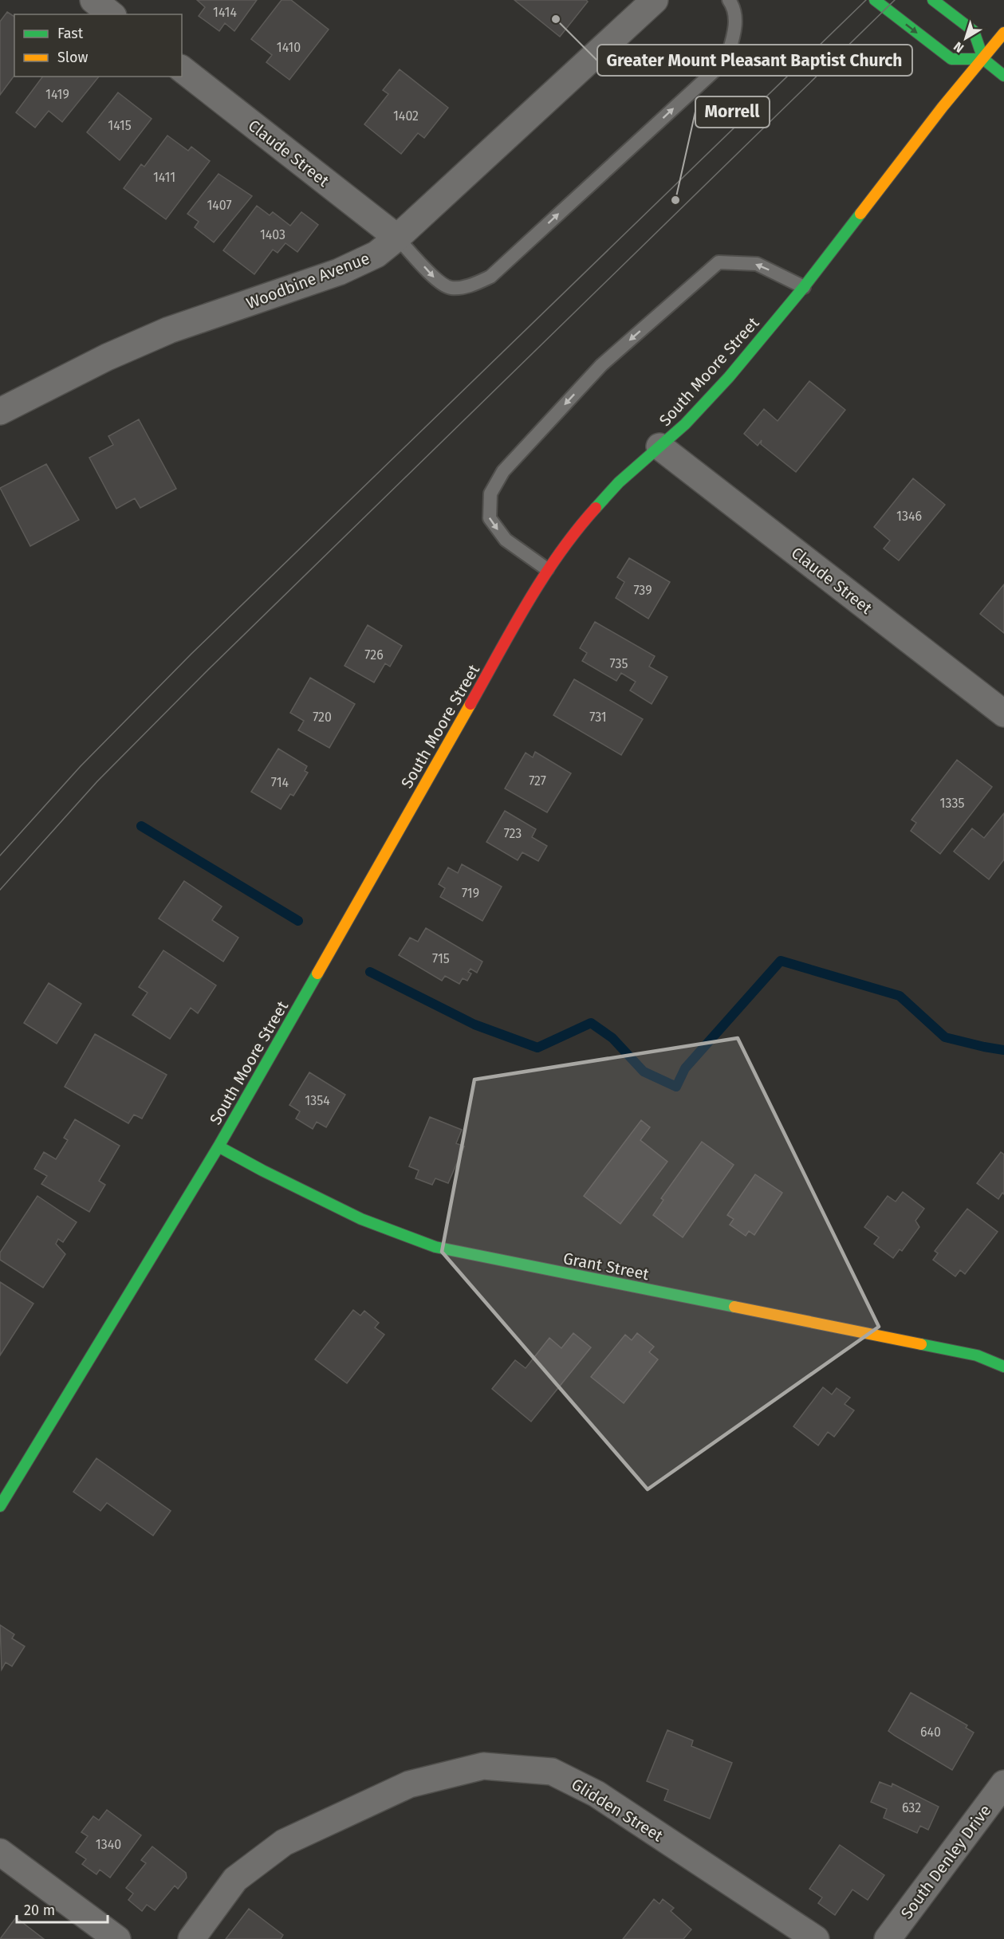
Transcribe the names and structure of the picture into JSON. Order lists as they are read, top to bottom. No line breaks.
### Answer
{"streets":{"street":["Claude Street","Woodbine Avenue","South Moore Street","Grant Street","Glidden Street","South Denley Drive"]},"crossings":[["Claude Street","Woodbine Avenue"],["Claude Street","South Moore Street"],["South Moore Street","Grant Street"]],"places":["Greater Mount Pleasant Baptist Church","Morrell"],"house_numbers":["1414","1410","1419","1402","1415","1411","1407","1403","1346","739","726","735","720","731","727","714","1335","723","719","715","1354","640","632","1340"],"legend":["Fast","Slow"],"scale_bar":"20 m","north":"bottom left"}
